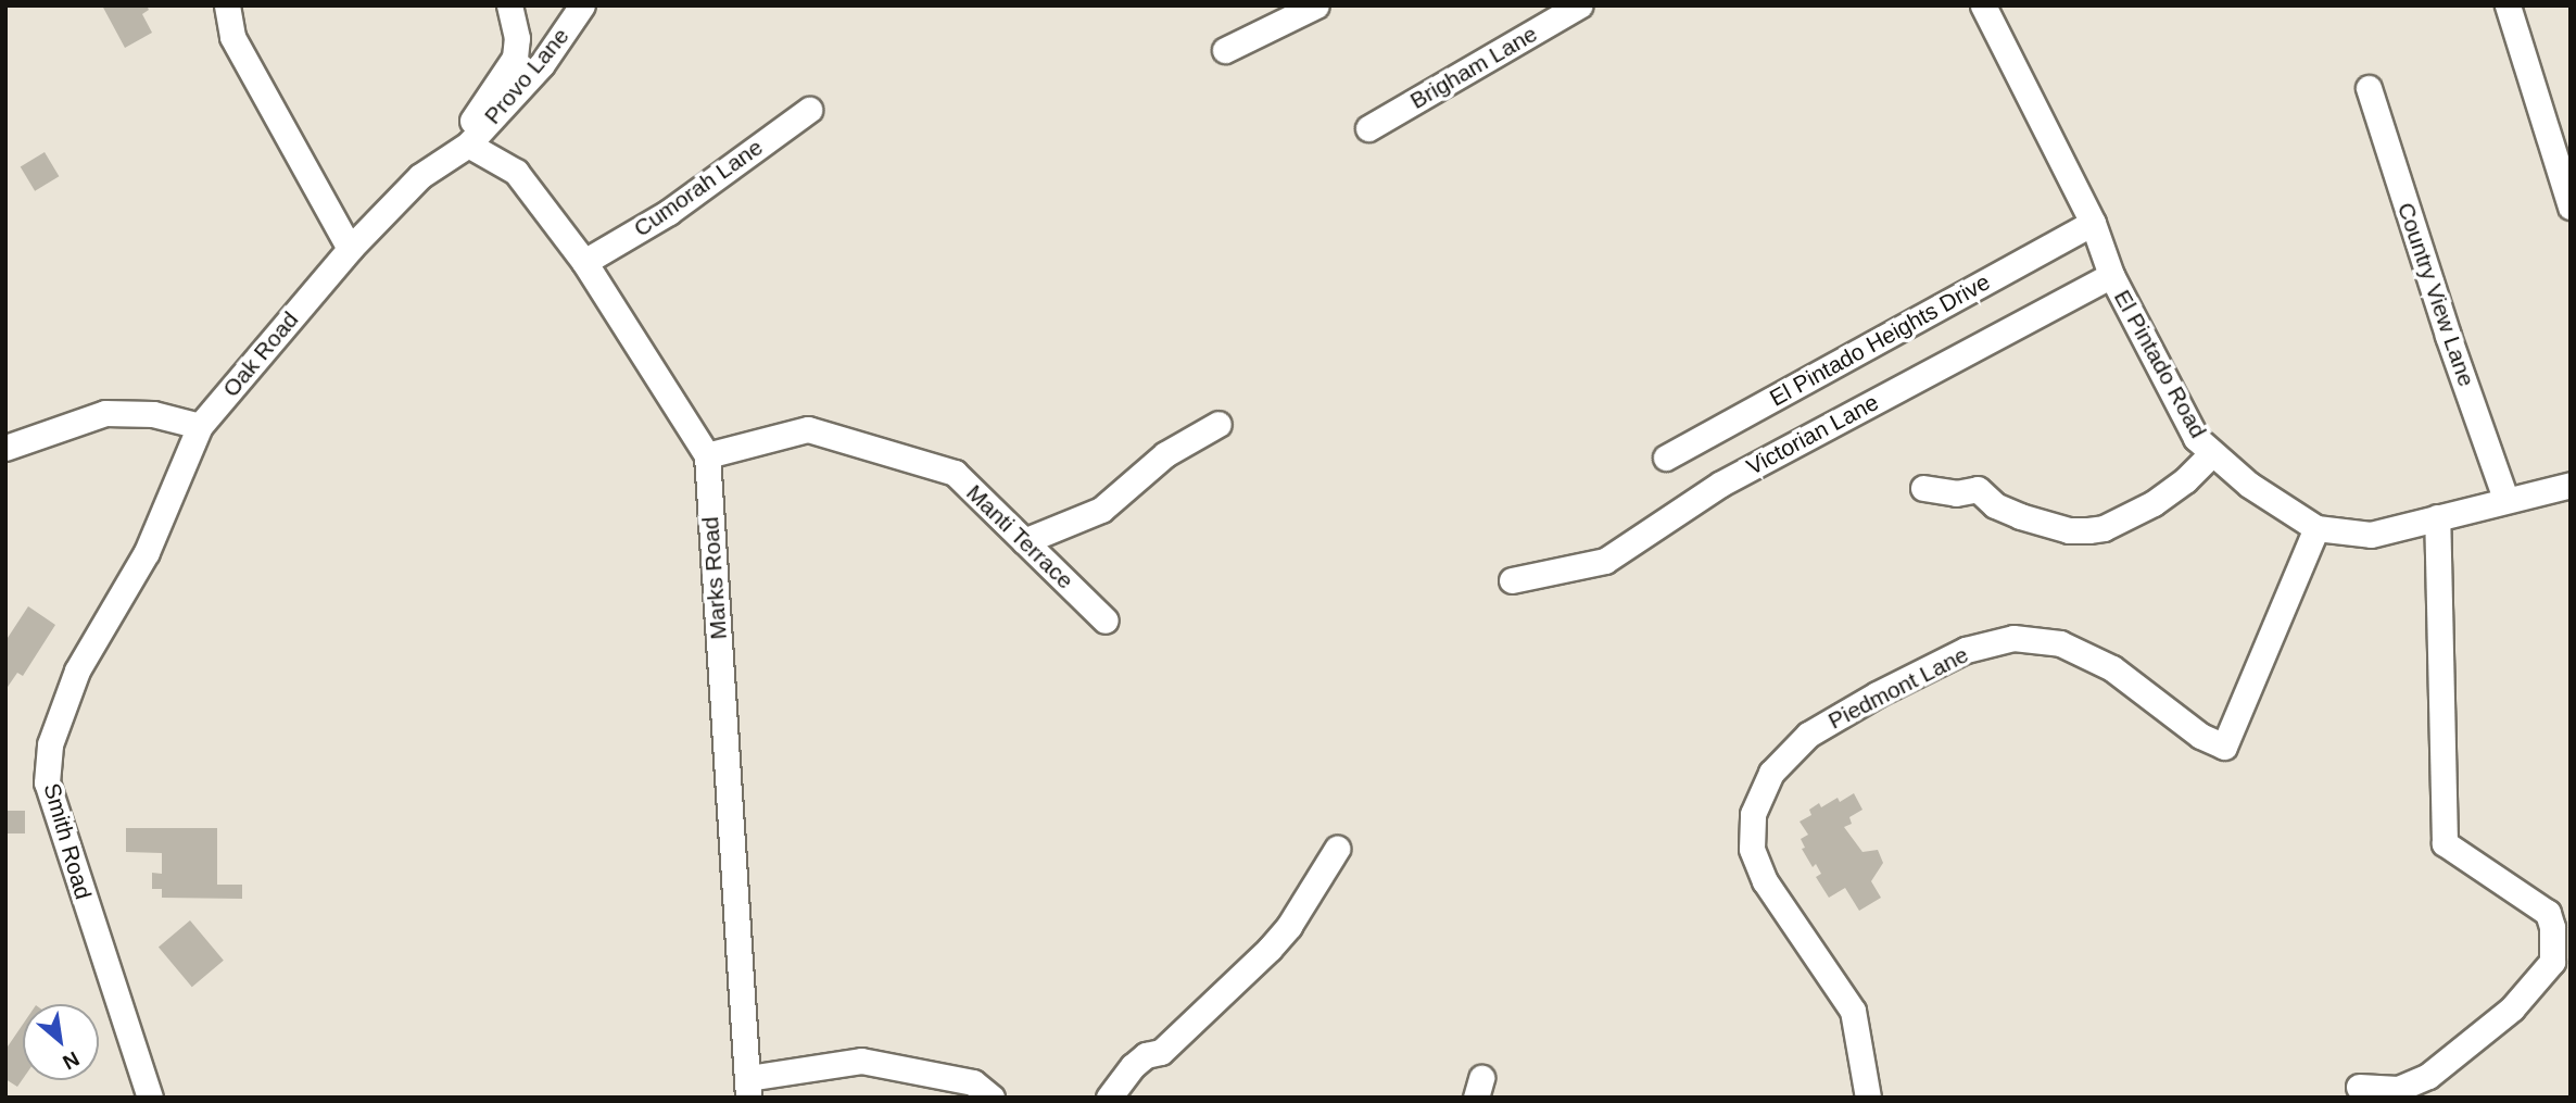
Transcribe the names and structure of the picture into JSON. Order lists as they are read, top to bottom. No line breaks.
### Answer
{"streets":{"street":["Brigham Lane","Provo Lane","Cumorah Lane","Country View Lane","El Pintado Heights Drive","Oak Road","El Pintado Road","Victorian Lane","Manti Terrace","Marks Road","Piedmont Lane","Smith Road"]},"crossings":[["Provo Lane","Oak Road"],["Provo Lane","Marks Road"],["Cumorah Lane","Marks Road"],["Country View Lane","El Pintado Road"],["El Pintado Heights Drive","El Pintado Road"],["Oak Road","Marks Road"],["Oak Road","Smith Road"],["El Pintado Road","Victorian Lane"],["El Pintado Road","Piedmont Lane"],["Manti Terrace","Marks Road"]],"north":"bottom right"}
